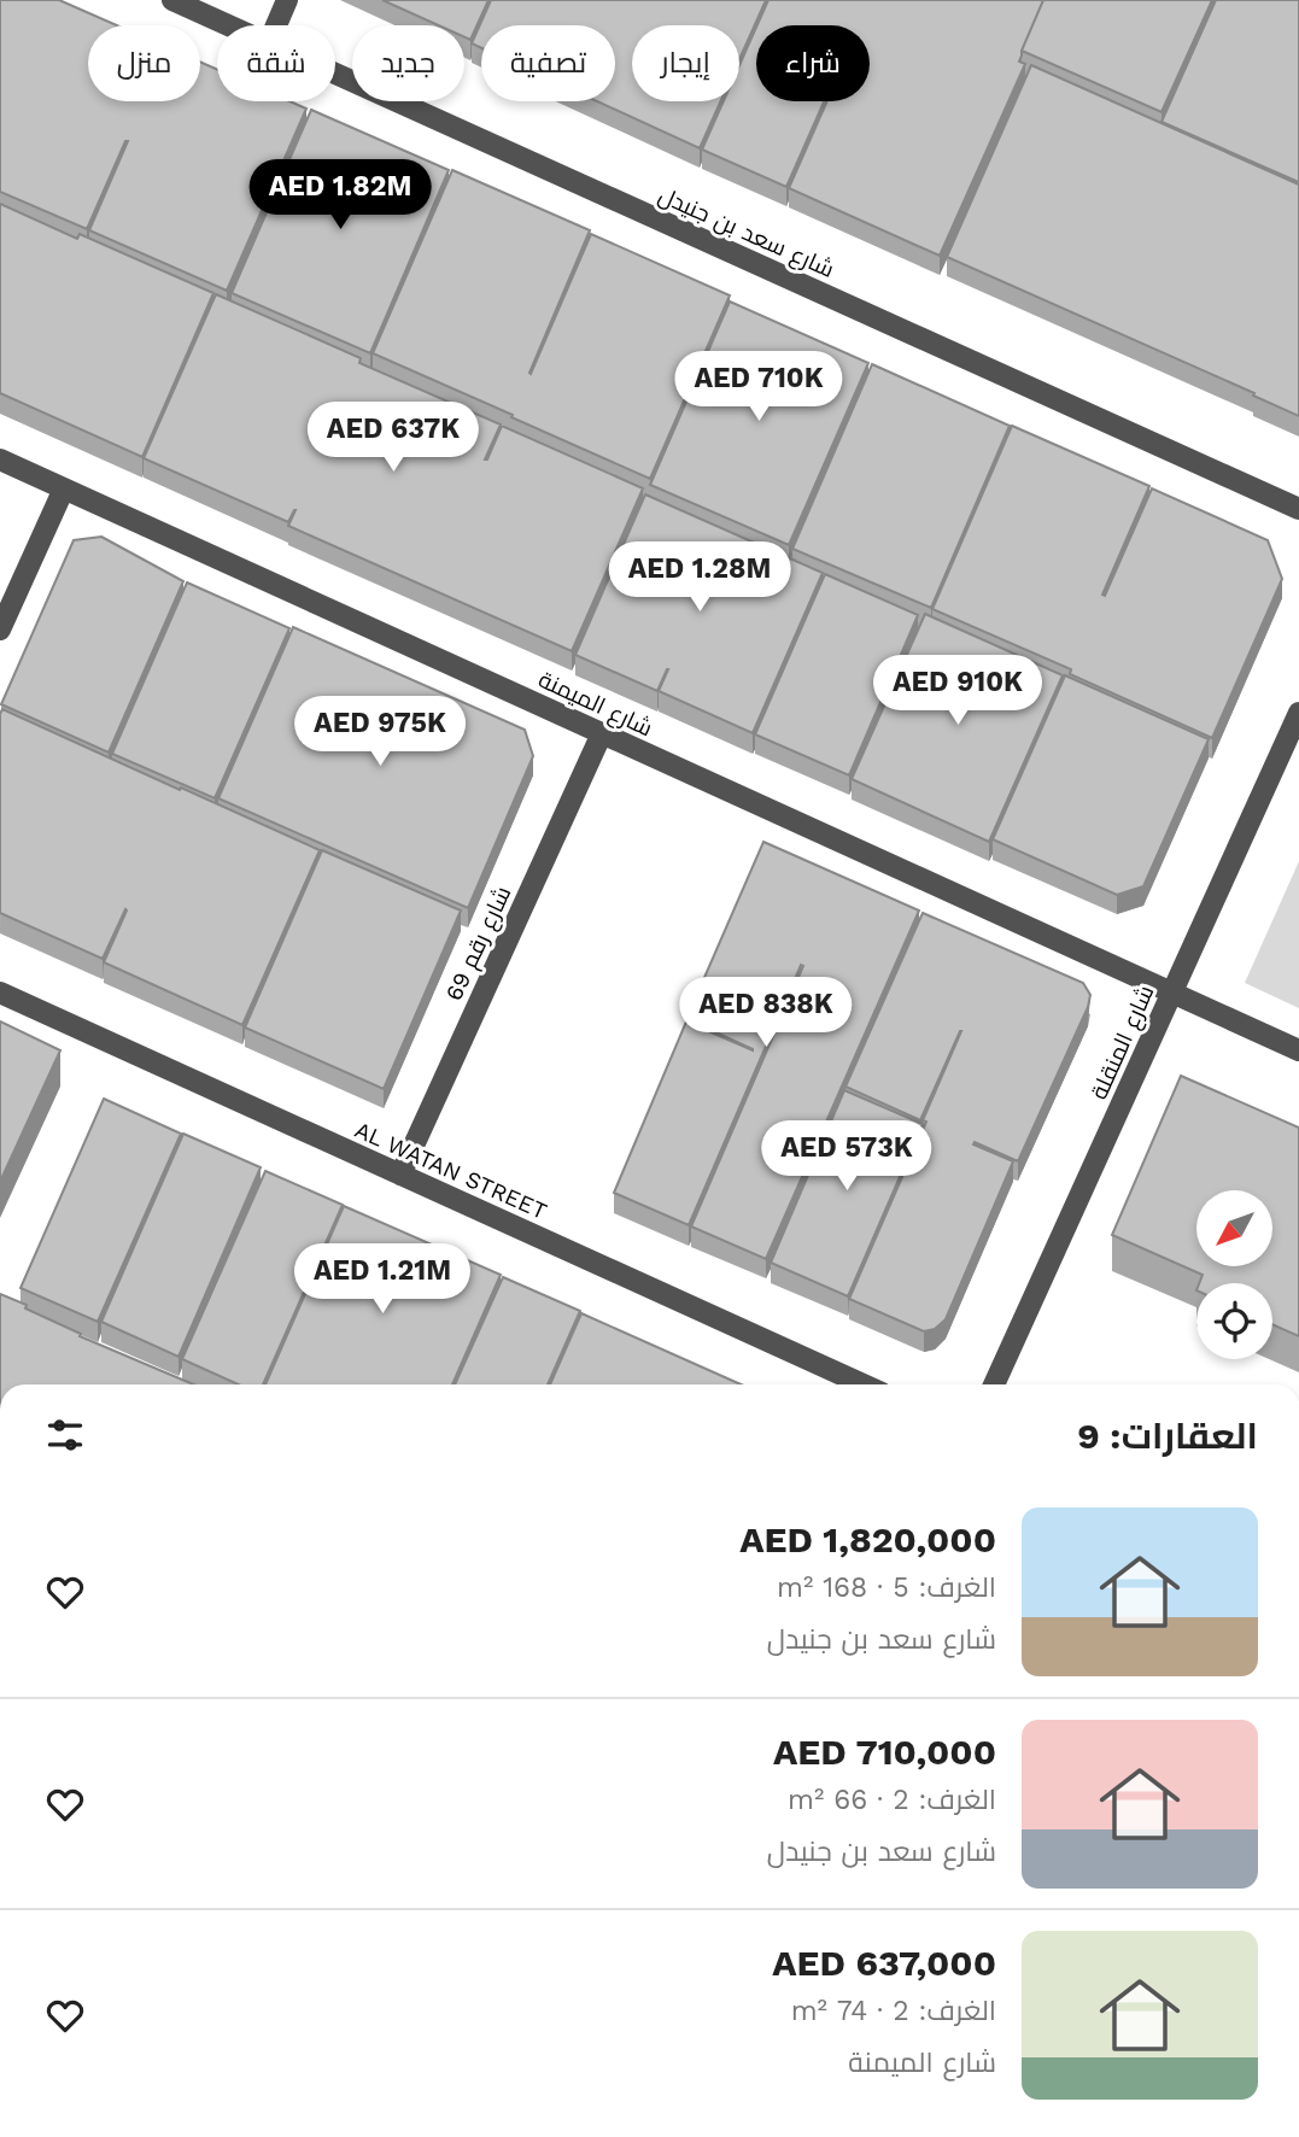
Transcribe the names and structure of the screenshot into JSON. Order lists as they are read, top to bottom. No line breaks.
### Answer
{"streets":{"street":["شارع سعد بن جنيدل","شارع الميمنة","شارع رقم 69","شارع المنقلة","AL WATAN STREET"]},"crossings":[["شارع الميمنة","شارع رقم 69"],["شارع الميمنة","شارع المنقلة"],["شارع رقم 69","AL WATAN STREET"]],"north":"bottom left","page":{"chip":["شراء","إيجار","تصفية","جديد","شقة","منزل"],"price":["AED 1.82M","AED 710K","AED 637K","AED 1.28M","AED 910K","AED 975K","AED 838K","AED 573K","AED 1.21M"],"heading":"العقارات: 9","list":[{"name":"AED 1,820,000","note":"الغرف: 5 · 168 m² · شارع سعد بن جنيدل"},{"name":"AED 710,000","note":"الغرف: 2 · 66 m² · شارع سعد بن جنيدل"},{"name":"AED 637,000","note":"الغرف: 2 · 74 m² · شارع الميمنة"}]}}
